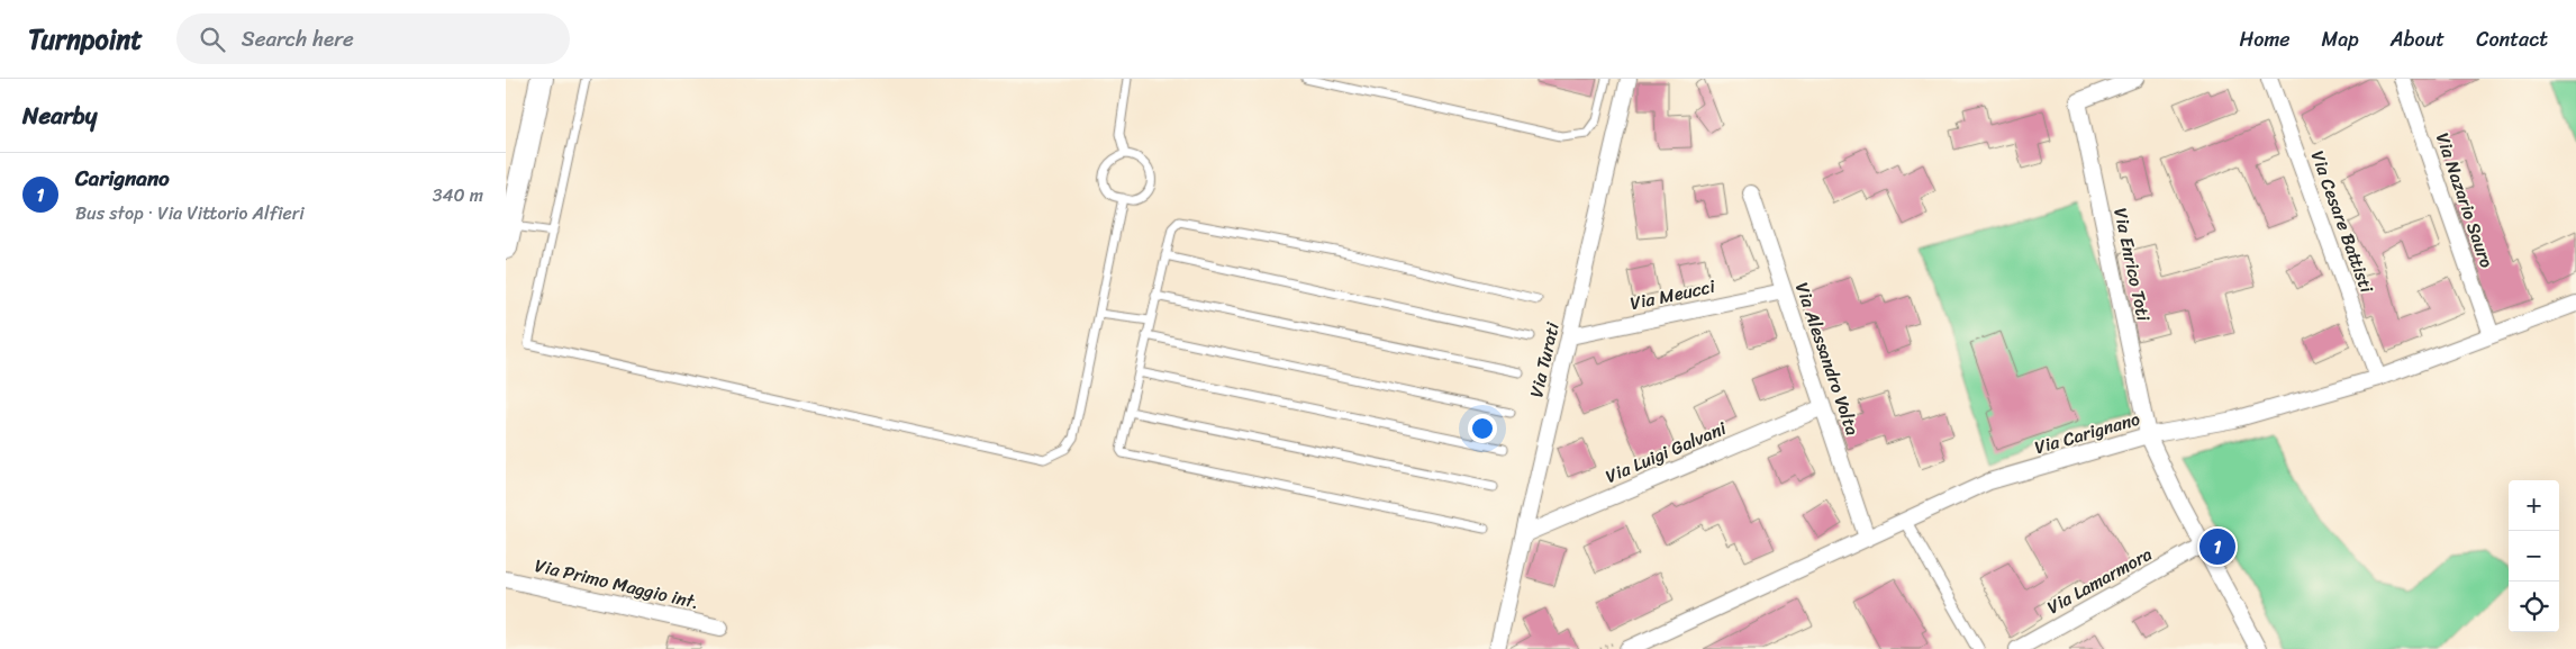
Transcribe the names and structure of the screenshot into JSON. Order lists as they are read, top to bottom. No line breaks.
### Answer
{"streets":{"street":["Via Nazario Sauro","Via Cesare Battisti","Via Enrico Toti","Via Meucci","Via Alessandro Volta","Via Turati","Via Carignano","Via Luigi Galvani","Via Lamarmora","Via Primo Maggio int."]},"crossings":[["Via Nazario Sauro","Via Carignano"],["Via Cesare Battisti","Via Carignano"],["Via Enrico Toti","Via Carignano"],["Via Enrico Toti","Via Lamarmora"],["Via Meucci","Via Alessandro Volta"],["Via Meucci","Via Turati"],["Via Alessandro Volta","Via Carignano"],["Via Alessandro Volta","Via Luigi Galvani"],["Via Turati","Via Luigi Galvani"]],"page":{"header":"Turnpoint","search":"Search here","nav":["Home","Map","About","Contact"],"heading":"Nearby","list":[{"mark":"1","name":"Carignano","note":"Bus stop · Via Vittorio Alfieri","value":"340 m"}],"map_buttons":["+","−"],"pins":"1"}}
